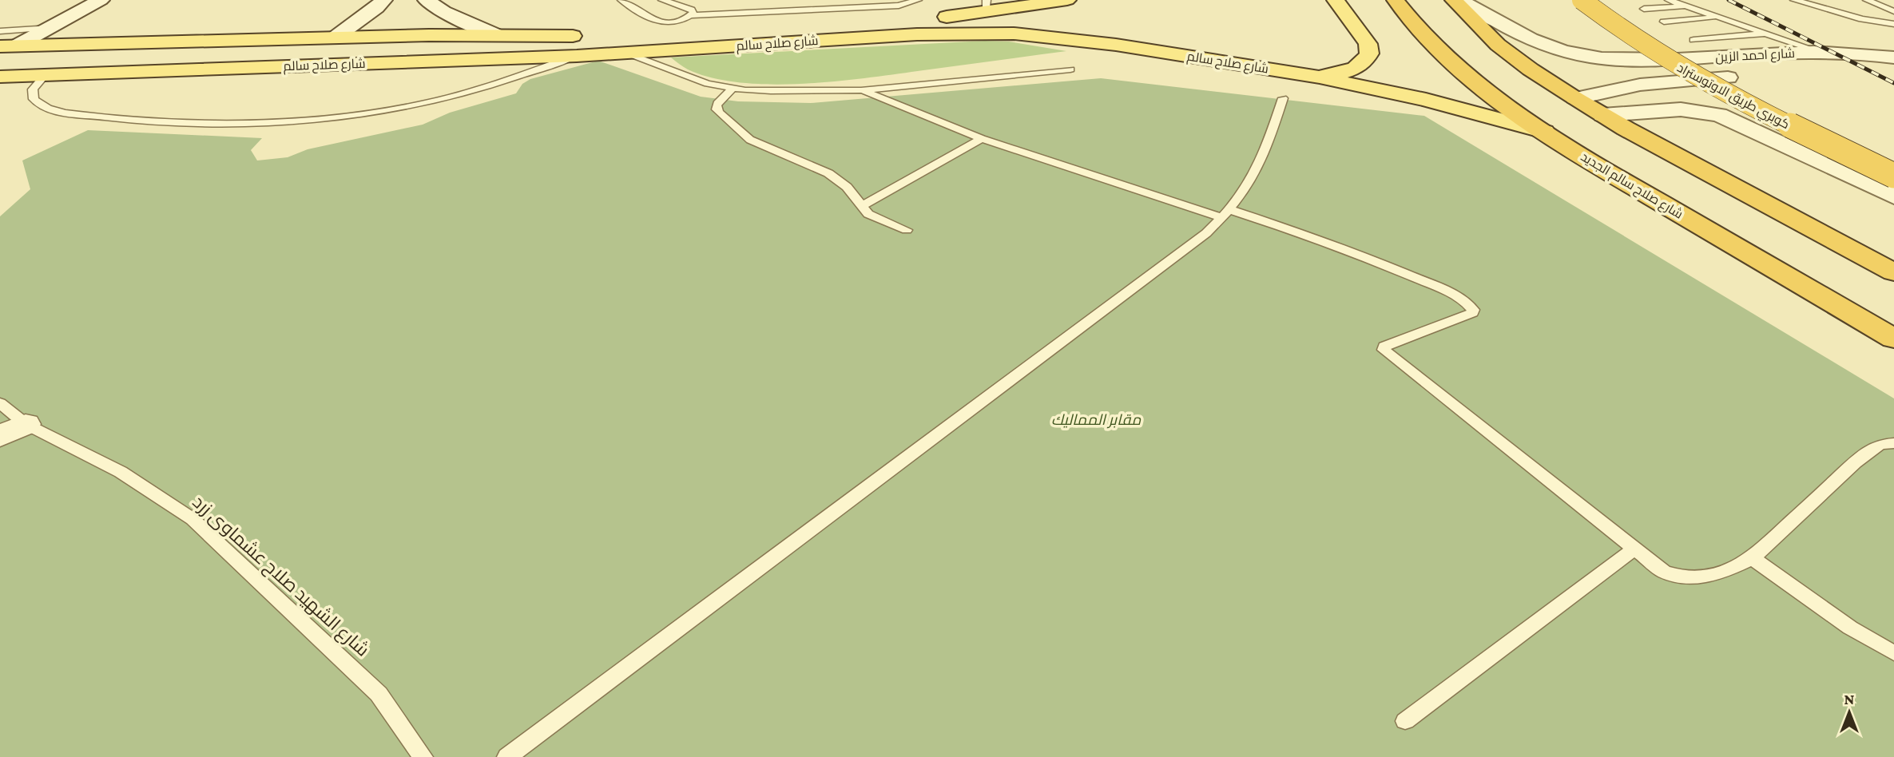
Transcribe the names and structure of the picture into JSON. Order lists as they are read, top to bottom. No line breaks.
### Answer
{"streets":{"highway":["كوبري طريق الاوتوستراد","شارع صلاح سالم الجديد"],"main road":["شارع صلاح سالم"],"street":["شارع احمد الزين"],"lane":["شارع الشهيد صلاح عشماوى زرد"]},"crossings":[["شارع صلاح سالم","شارع صلاح سالم الجديد"]],"parks":["مقابر المماليك"],"north":"top"}
